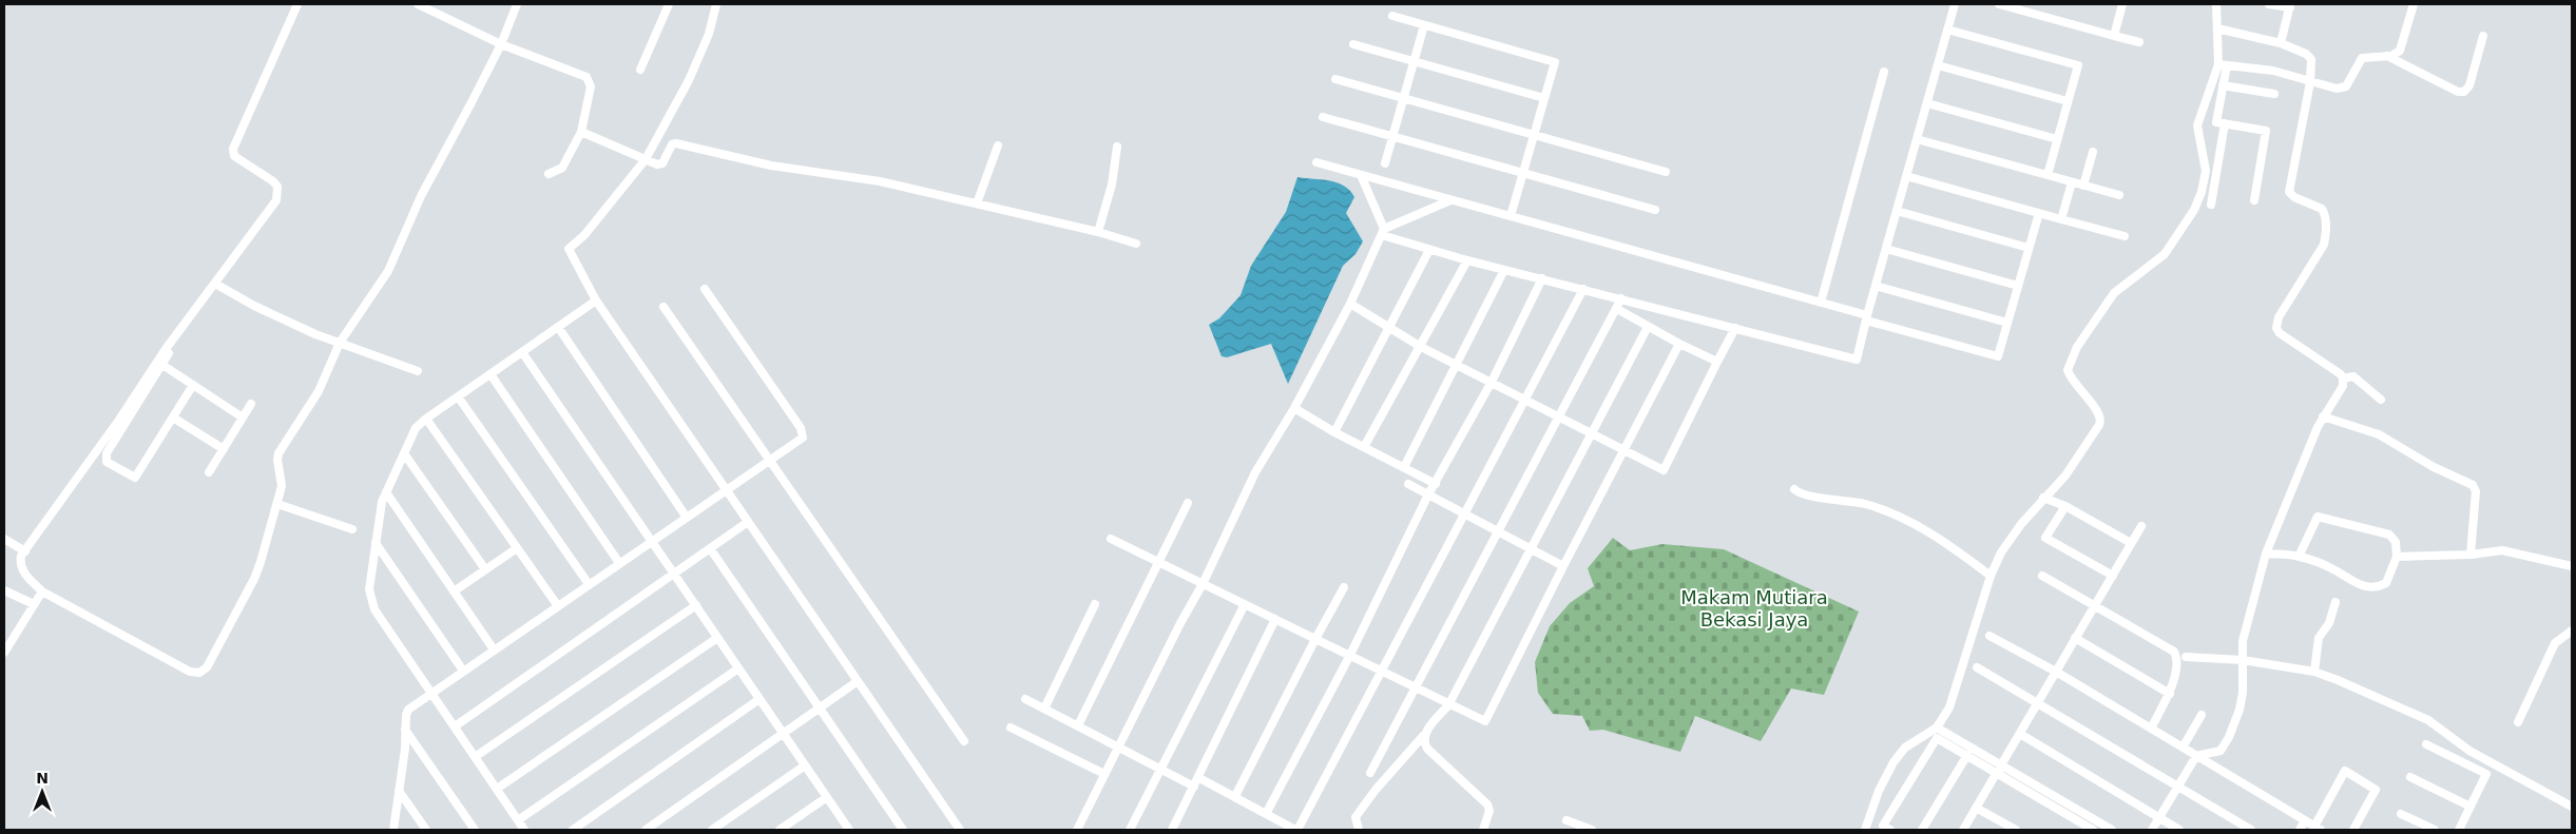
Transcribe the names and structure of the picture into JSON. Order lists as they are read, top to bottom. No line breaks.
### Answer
{"parks":["Makam Mutiara Bekasi Jaya"],"north":"top"}
